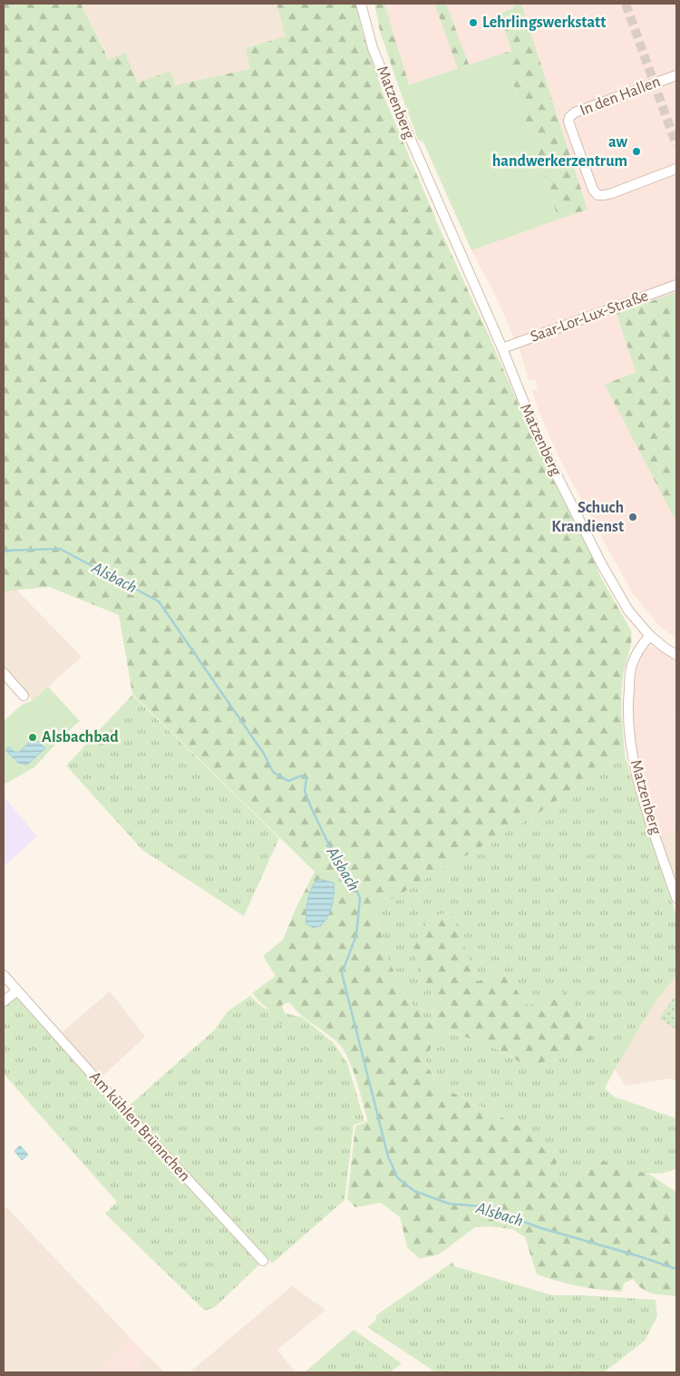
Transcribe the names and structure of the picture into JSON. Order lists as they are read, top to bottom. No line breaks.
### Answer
{"streets":{"street":["In den Hallen","Matzenberg","Saar-Lor-Lux-Straße","Am kühlen Brünnchen"]},"crossings":[["Matzenberg","Saar-Lor-Lux-Straße"]],"water":["Alsbach"],"places":["Lehrlingswerkstatt","aw handwerkerzentrum","Schuch Krandienst","Alsbachbad"]}
